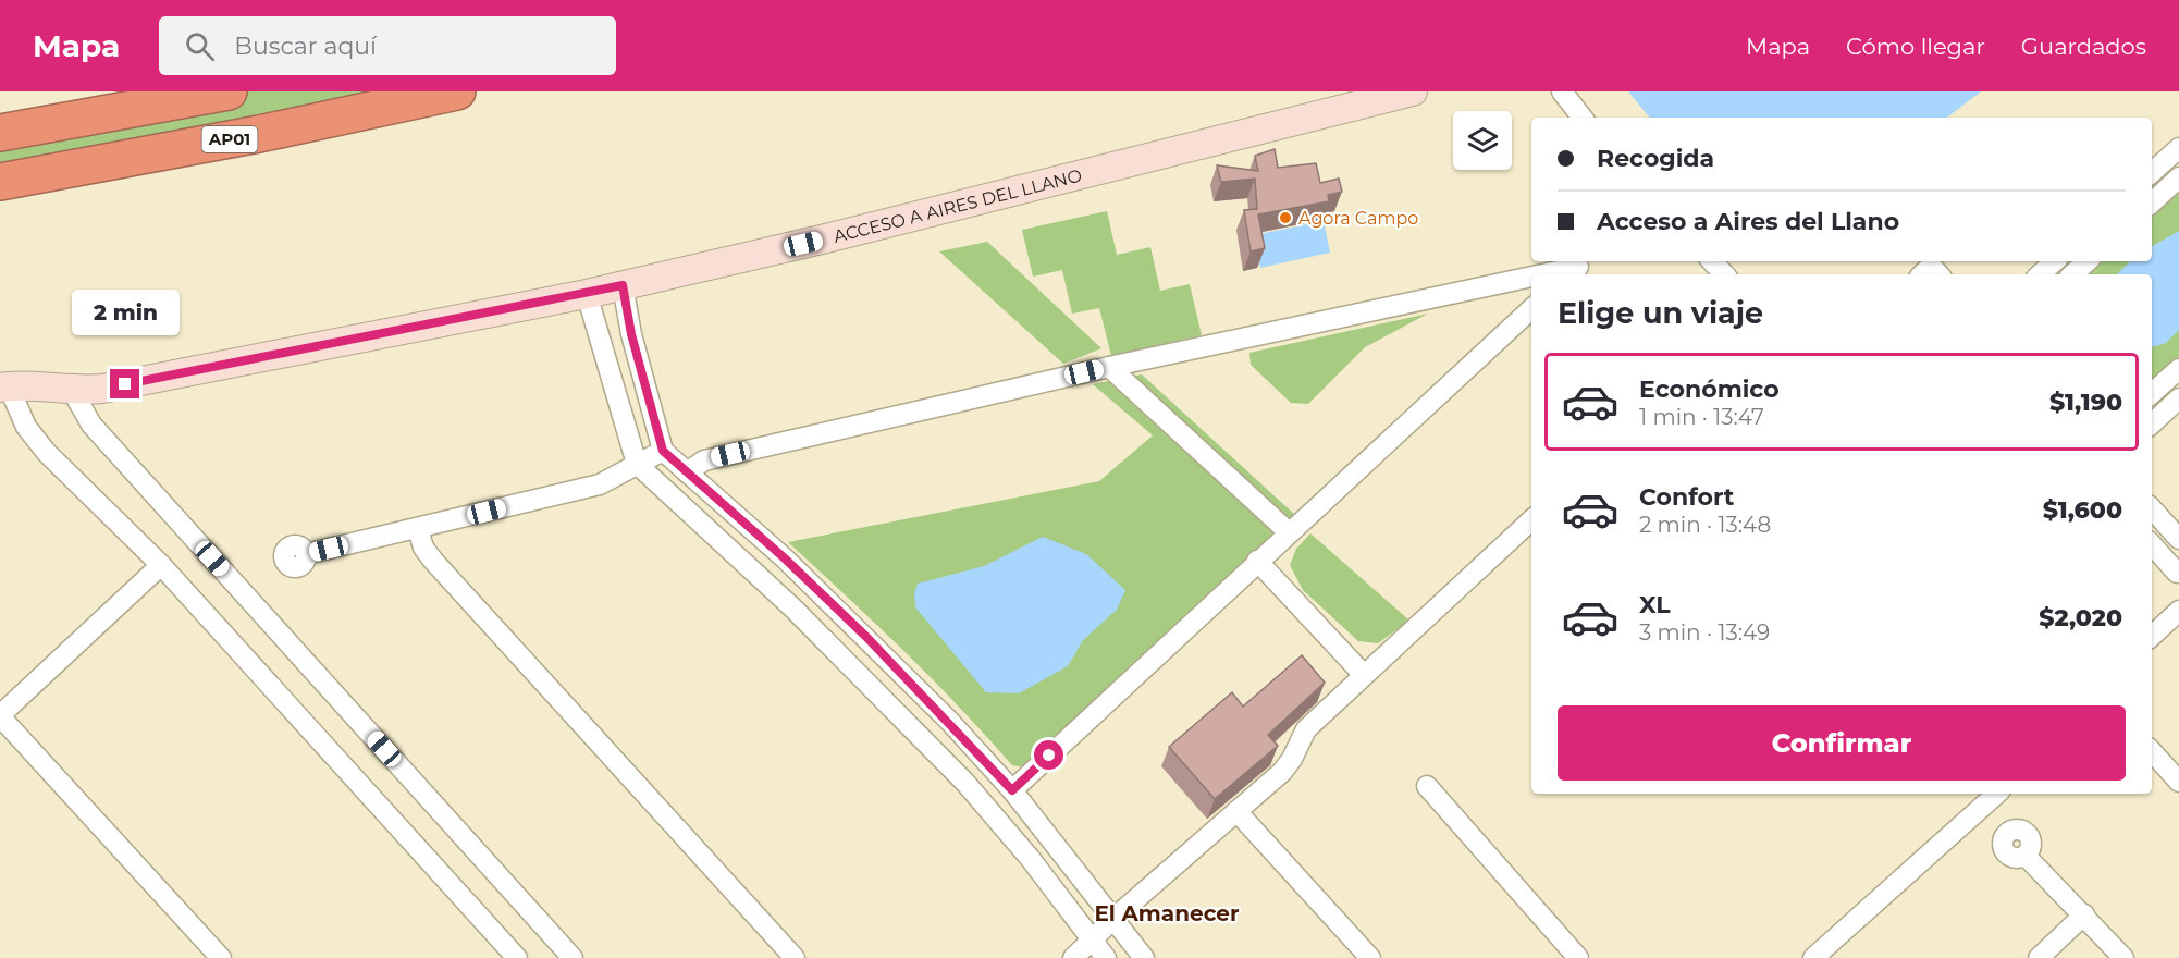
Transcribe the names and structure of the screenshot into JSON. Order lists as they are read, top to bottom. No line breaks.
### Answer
{"streets":{"highway":["AP01"],"street":["ACCESO A AIRES DEL LLANO"]},"districts":["El Amanecer"],"places":["Agora Campo"],"page":{"header":"Mapa","search":"Buscar aquí","nav":["Mapa","Cómo llegar","Guardados"],"banner":["Recogida","Acceso a Aires del Llano"],"heading":"Elige un viaje","bubble":"2 min","list":[{"name":"Económico","note":"1 min · 13:47","value":"$1,190"},{"name":"Confort","note":"2 min · 13:48","value":"$1,600"},{"name":"XL","note":"3 min · 13:49","value":"$2,020"}],"buttons":"Confirmar"}}
